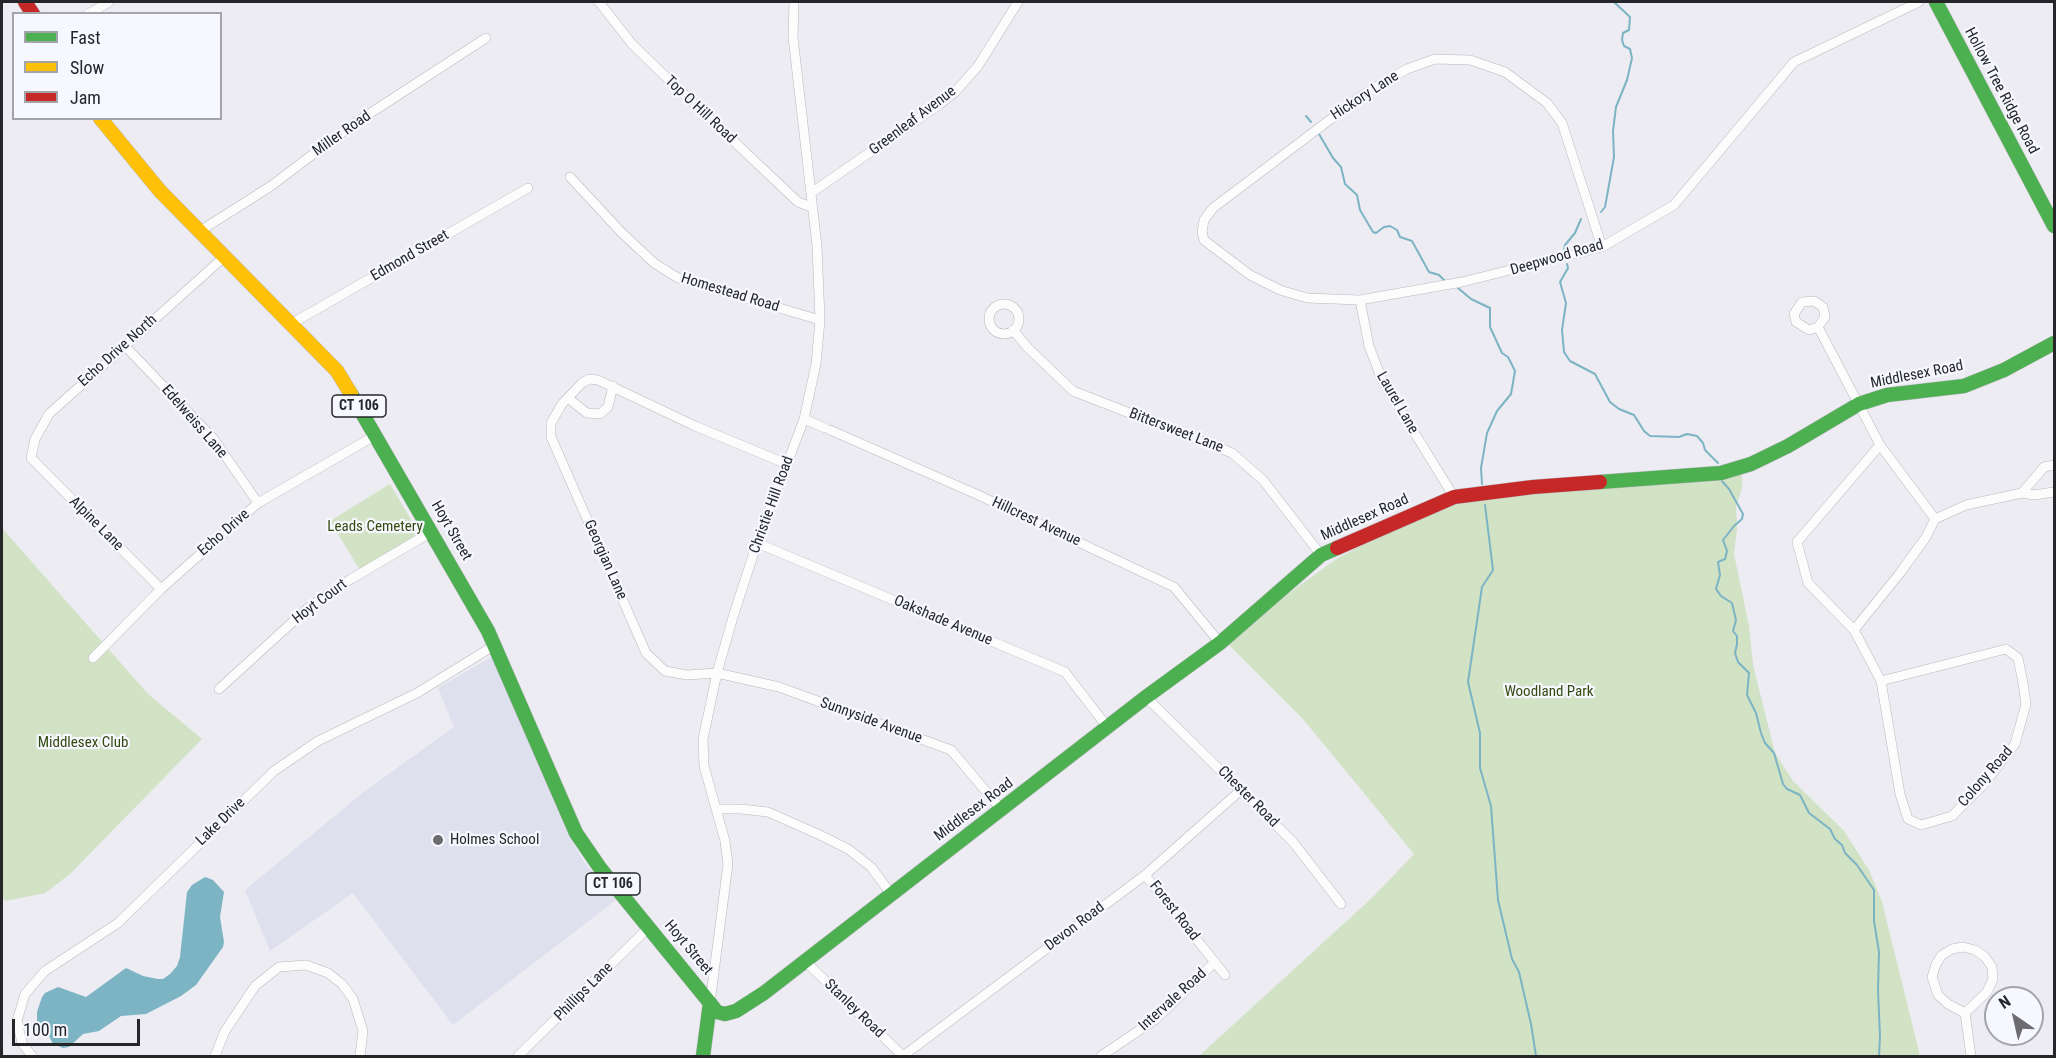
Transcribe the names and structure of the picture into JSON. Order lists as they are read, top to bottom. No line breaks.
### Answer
{"streets":{"street":["Hollow Tree Ridge Road","Hickory Lane","Top O Hill Road","Greenleaf Avenue","Miller Road","Edmond Street","Deepwood Road","Homestead Road","Echo Drive North","Middlesex Road","Laurel Lane","CT 106","Edelweiss Lane","Bittersweet Lane","Christie Hill Road","Hillcrest Avenue","Alpine Lane","Hoyt Street","Echo Drive","Georgian Lane","Hoyt Court","Oakshade Avenue","Sunnyside Avenue","Colony Road","Chester Road","Lake Drive","Forest Road","Devon Road","Phillips Lane","Intervale Road","Stanley Road"]},"crossings":[["Hickory Lane","Deepwood Road"],["Top O Hill Road","Christie Hill Road"],["Greenleaf Avenue","Christie Hill Road"],["Miller Road","Hoyt Street"],["Edmond Street","Hoyt Street"],["Deepwood Road","Laurel Lane"],["Homestead Road","Christie Hill Road"],["Echo Drive North","Edelweiss Lane"],["Echo Drive North","Alpine Lane"],["Echo Drive North","Hoyt Street"],["Middlesex Road","Laurel Lane"],["Middlesex Road","Bittersweet Lane"],["Middlesex Road","Christie Hill Road"],["Middlesex Road","Hillcrest Avenue"],["Middlesex Road","Hoyt Street"],["Middlesex Road","Oakshade Avenue"],["Middlesex Road","Sunnyside Avenue"],["Middlesex Road","Chester Road"],["Middlesex Road","Stanley Road"],["Edelweiss Lane","Echo Drive"],["Christie Hill Road","Hillcrest Avenue"],["Christie Hill Road","Hoyt Street"],["Christie Hill Road","Georgian Lane"],["Christie Hill Road","Oakshade Avenue"],["Christie Hill Road","Sunnyside Avenue"],["Alpine Lane","Echo Drive"],["Hoyt Street","Echo Drive"],["Hoyt Street","Hoyt Court"],["Hoyt Street","Lake Drive"],["Hoyt Street","Phillips Lane"],["Georgian Lane","Sunnyside Avenue"],["Chester Road","Devon Road"],["Forest Road","Devon Road"],["Forest Road","Intervale Road"],["Devon Road","Stanley Road"]],"parks":["Leads Cemetery","Woodland Park","Middlesex Club"],"places":["Holmes School"],"legend":["Fast","Slow","Jam"],"scale_bar":"100 m","north":"top left"}
